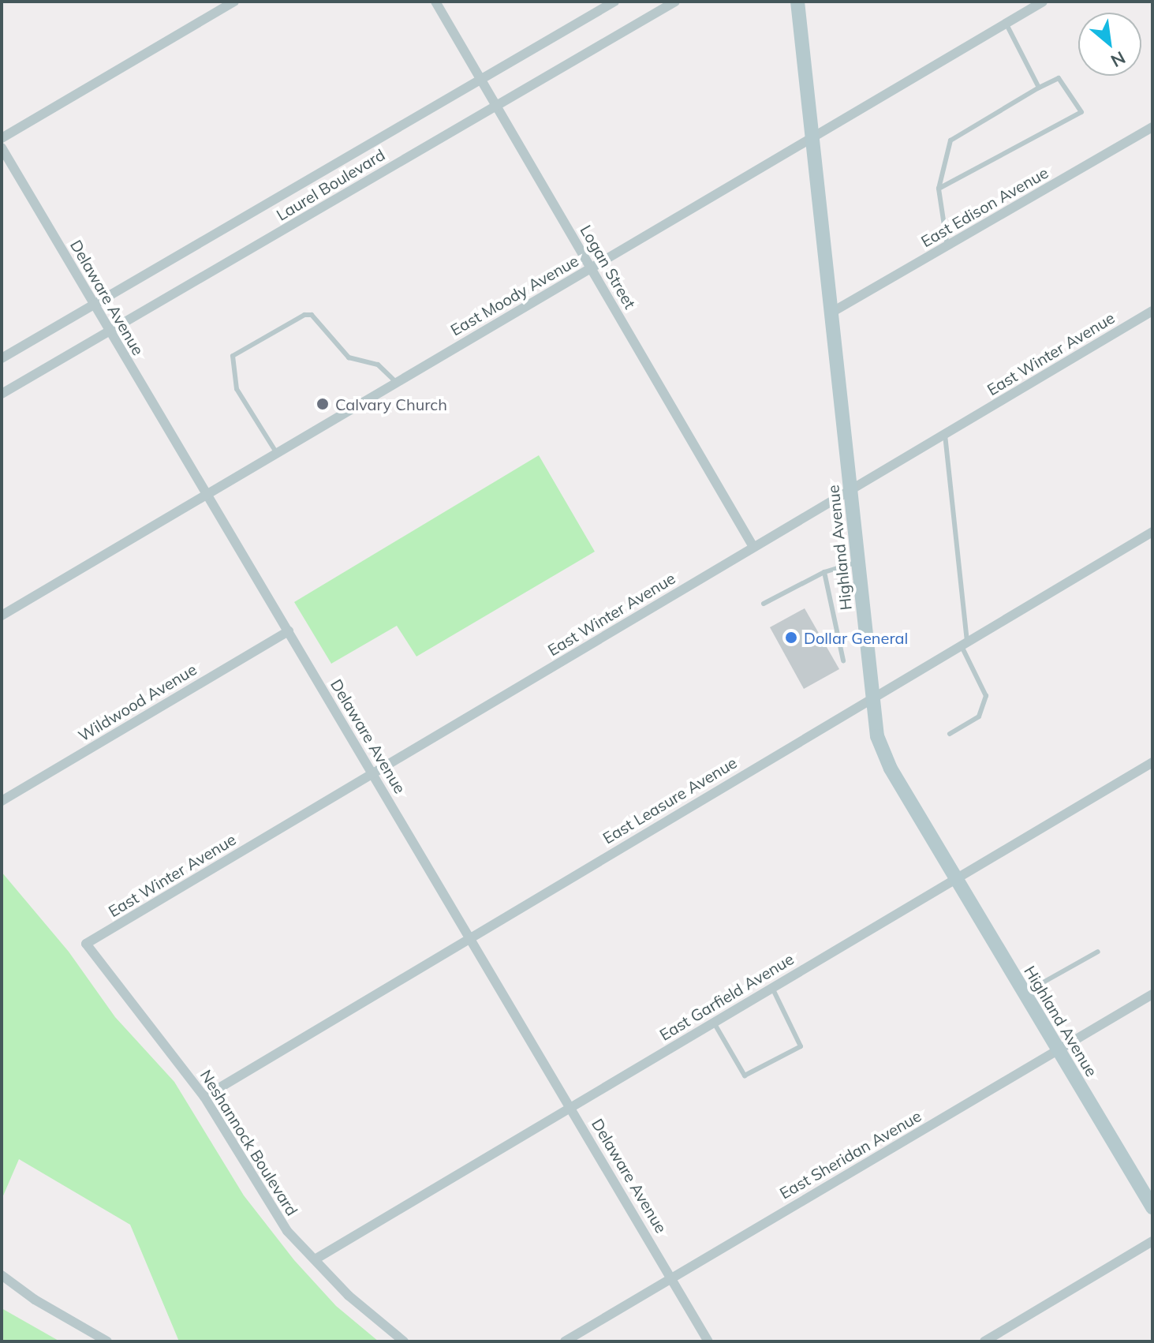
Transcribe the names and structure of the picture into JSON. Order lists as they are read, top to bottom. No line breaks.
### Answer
{"streets":{"main road":["Highland Avenue"],"street":["Laurel Boulevard","East Edison Avenue","Logan Street","East Moody Avenue","Delaware Avenue","East Winter Avenue","Wildwood Avenue","East Leasure Avenue","East Garfield Avenue","Neshannock Boulevard","East Sheridan Avenue"]},"crossings":[["Laurel Boulevard","Logan Street"],["Laurel Boulevard","Delaware Avenue"],["East Edison Avenue","Highland Avenue"],["Logan Street","East Moody Avenue"],["Logan Street","East Winter Avenue"],["East Moody Avenue","Delaware Avenue"],["East Moody Avenue","Highland Avenue"],["Delaware Avenue","East Winter Avenue"],["Delaware Avenue","Wildwood Avenue"],["Delaware Avenue","East Leasure Avenue"],["Delaware Avenue","East Garfield Avenue"],["Delaware Avenue","East Sheridan Avenue"],["East Winter Avenue","Highland Avenue"],["East Winter Avenue","Neshannock Boulevard"],["Highland Avenue","East Leasure Avenue"],["Highland Avenue","East Garfield Avenue"],["Highland Avenue","East Sheridan Avenue"],["East Leasure Avenue","Neshannock Boulevard"],["East Garfield Avenue","Neshannock Boulevard"]],"places":["Calvary Church","Dollar General"],"north":"bottom right"}
